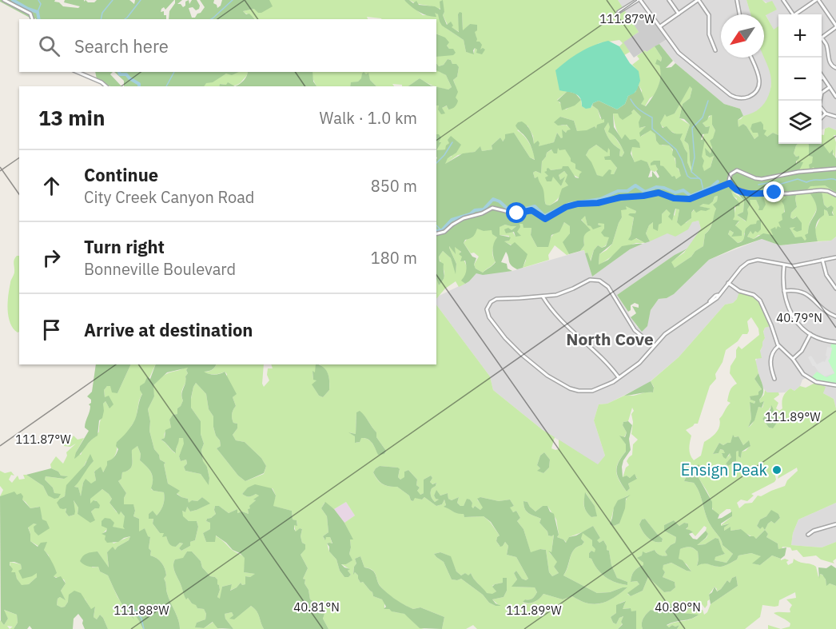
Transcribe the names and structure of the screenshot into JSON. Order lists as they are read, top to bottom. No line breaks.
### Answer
{"districts":["North Cove"],"places":["Ensign Peak"],"north":"bottom left","page":{"map_buttons":["+","−"],"search":"Search here","heading":["13 min","Walk · 1.0 km"],"list":[["Continue","City Creek Canyon Road","850 m"],["Turn right","Bonneville Boulevard","180 m"],"Arrive at destination"]},"coordinates":["111.87°W","40.79°N","111.89°W","40.81°N","40.80°N","111.88°W"]}
